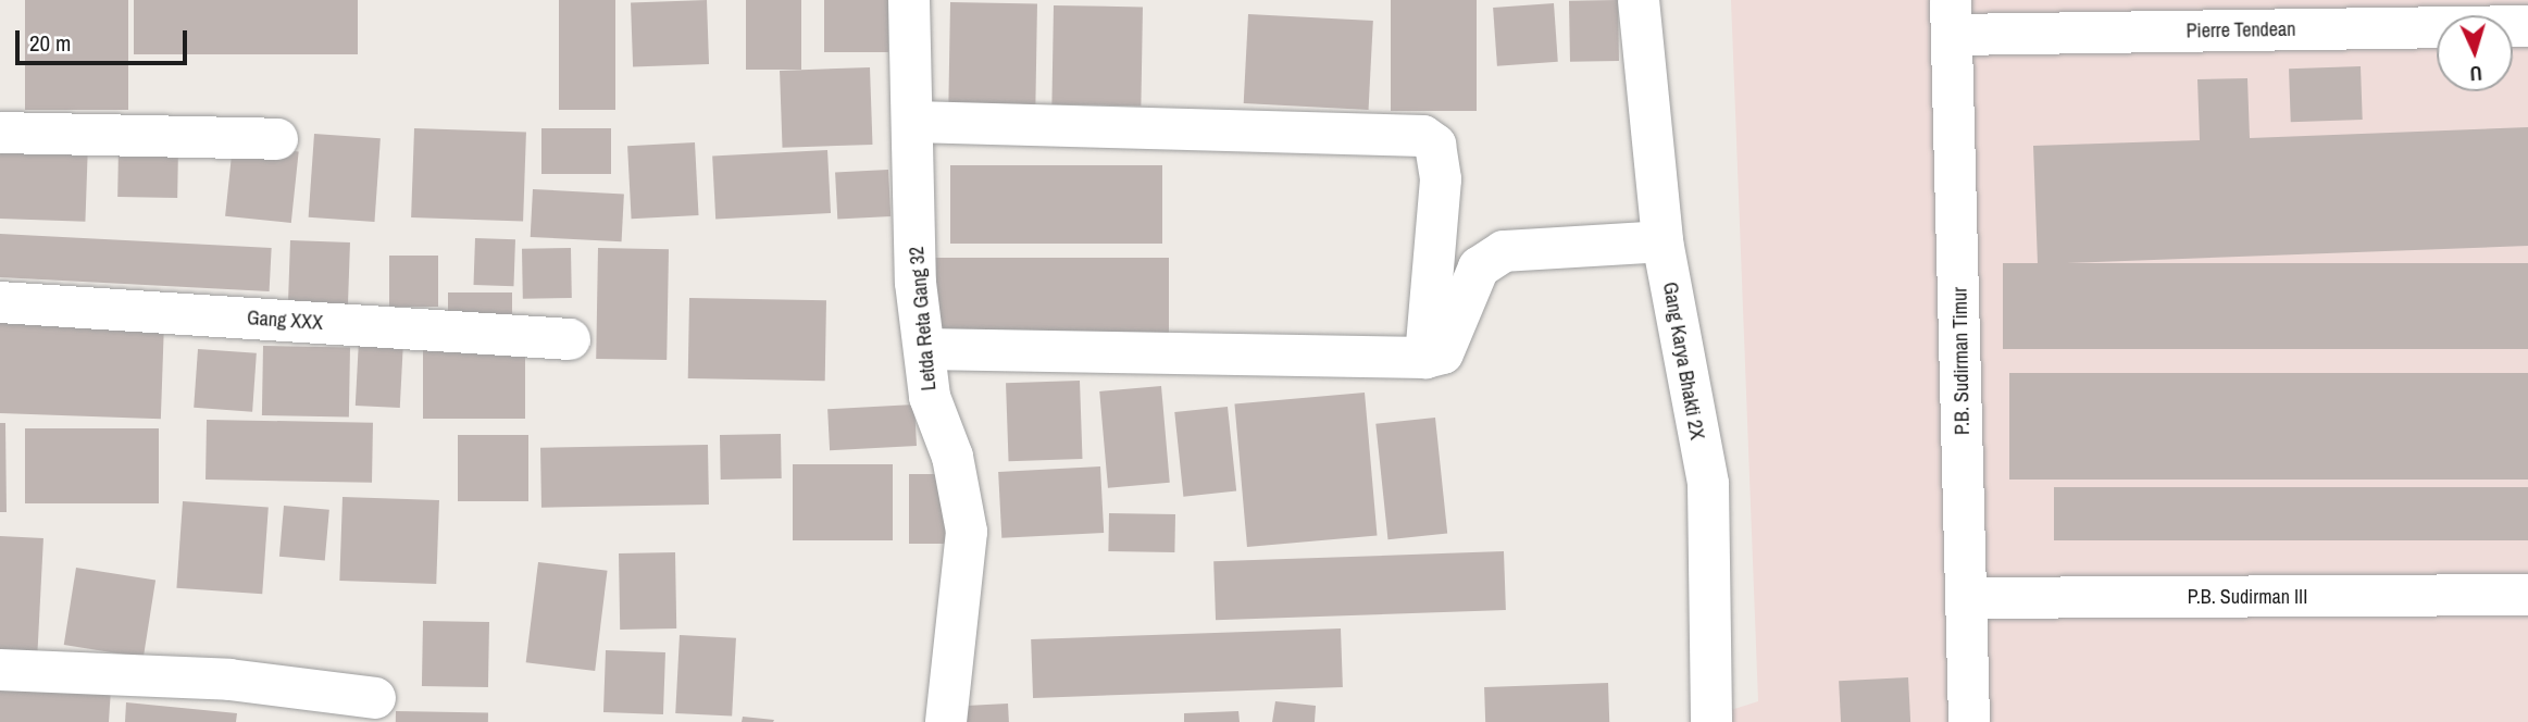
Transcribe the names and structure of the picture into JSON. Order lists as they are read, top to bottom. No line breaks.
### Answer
{"streets":{"street":["Pierre Tendean","Letda Reta Gang 32","Gang XXX","Gang Karya Bhakti 2X","P.B. Sudirman Timur","P.B. Sudirman III"]},"crossings":[["Pierre Tendean","P.B. Sudirman Timur"],["P.B. Sudirman Timur","P.B. Sudirman III"]],"scale_bar":"20 m","north":"bottom"}
